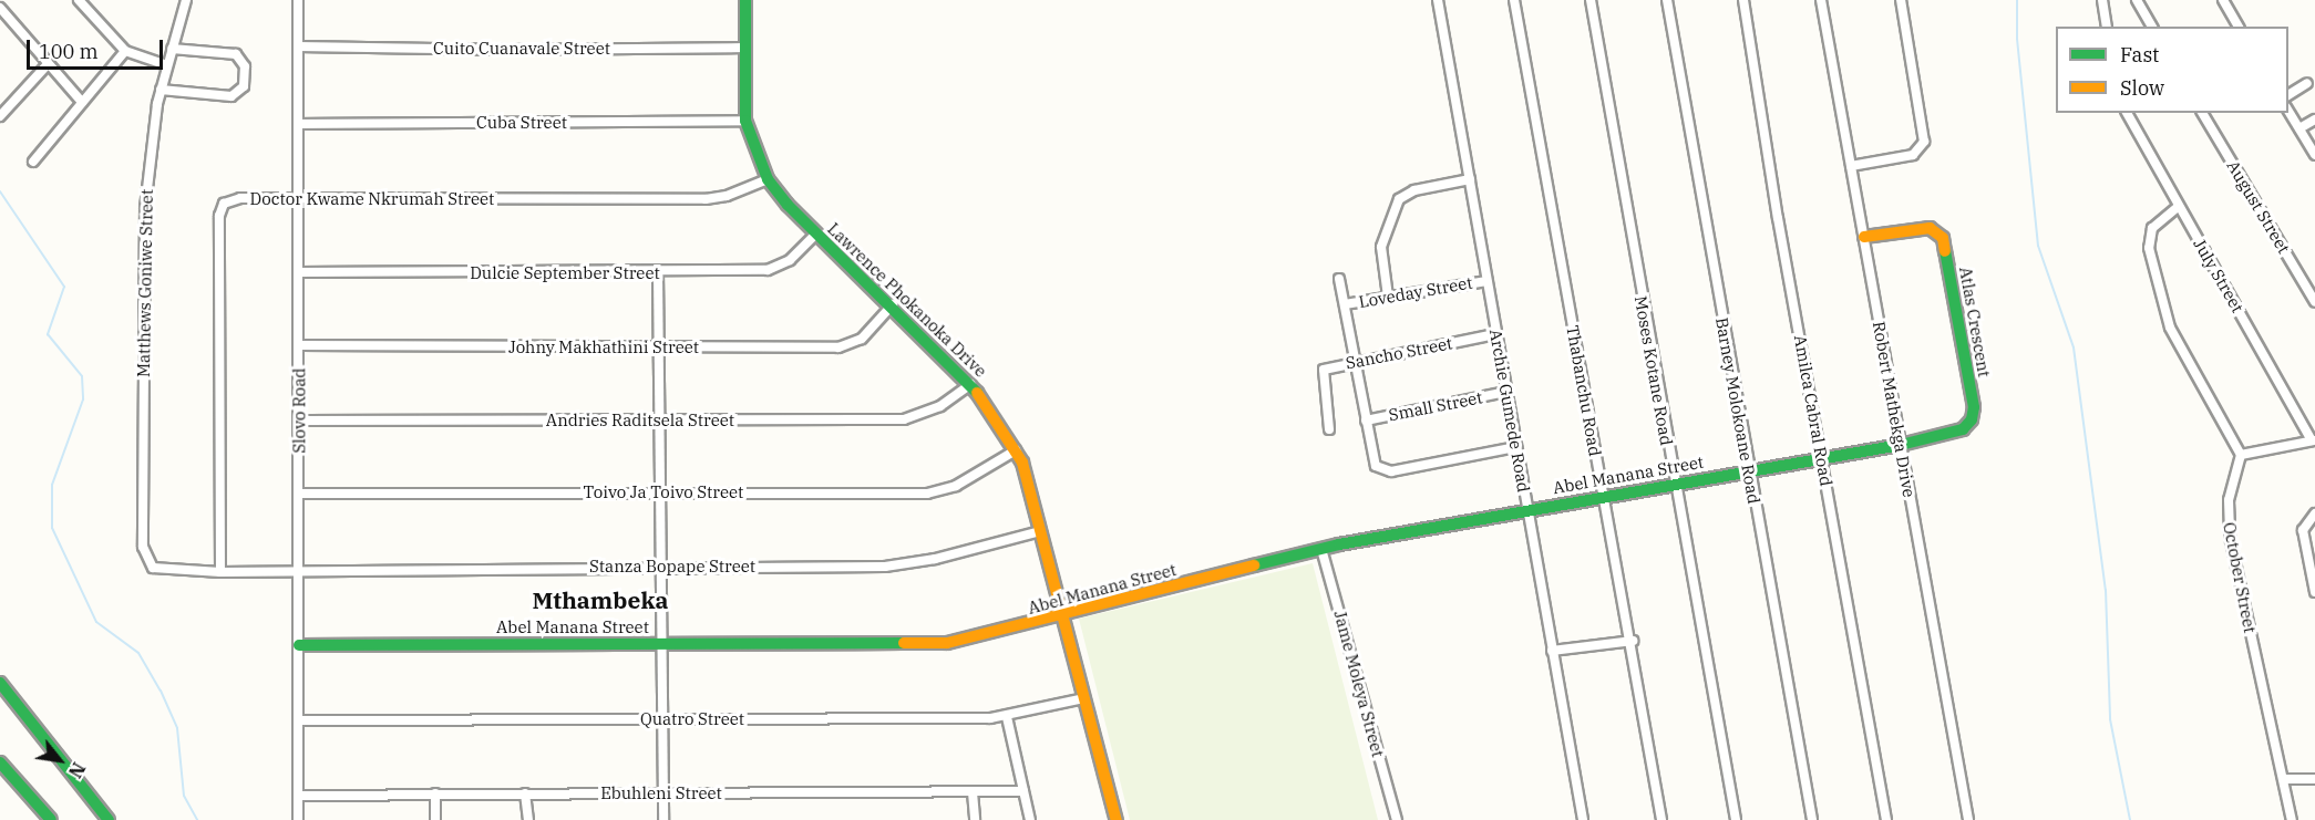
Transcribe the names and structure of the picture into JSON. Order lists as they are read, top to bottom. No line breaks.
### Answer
{"streets":{"street":["Cuito Cuanavale Street","Cuba Street","Doctor Kwame Nkrumah Street","August Street","Dulcie September Street","July Street","Matthews Goniwe Street","Loveday Street","Lawrence Phokanoka Drive","Atlas Crescent","Johny Makhathini Street","Sancho Street","Moses Kotane Road","Thabanchu Road","Small Street","Robert Mathekga Drive","Slovo Road","Archie Gumede Road","Barney Molokoane Road","Amilca Cabral Road","Andries Raditsela Street","Abel Manana Street","Toivo Ja Toivo Street","Stanza Bopape Street","October Street","Jame Moleya Street","Quatro Street","Ebuhleni Street"]},"crossings":[["Cuito Cuanavale Street","Lawrence Phokanoka Drive"],["Cuito Cuanavale Street","Slovo Road"],["Cuba Street","Lawrence Phokanoka Drive"],["Cuba Street","Slovo Road"],["Doctor Kwame Nkrumah Street","Lawrence Phokanoka Drive"],["Doctor Kwame Nkrumah Street","Slovo Road"],["Doctor Kwame Nkrumah Street","Stanza Bopape Street"],["Dulcie September Street","Lawrence Phokanoka Drive"],["Dulcie September Street","Slovo Road"],["Matthews Goniwe Street","Stanza Bopape Street"],["Loveday Street","Archie Gumede Road"],["Lawrence Phokanoka Drive","Johny Makhathini Street"],["Lawrence Phokanoka Drive","Andries Raditsela Street"],["Lawrence Phokanoka Drive","Abel Manana Street"],["Lawrence Phokanoka Drive","Toivo Ja Toivo Street"],["Lawrence Phokanoka Drive","Stanza Bopape Street"],["Lawrence Phokanoka Drive","Quatro Street"],["Atlas Crescent","Robert Mathekga Drive"],["Atlas Crescent","Abel Manana Street"],["Johny Makhathini Street","Slovo Road"],["Sancho Street","Archie Gumede Road"],["Moses Kotane Road","Abel Manana Street"],["Thabanchu Road","Abel Manana Street"],["Small Street","Archie Gumede Road"],["Robert Mathekga Drive","Abel Manana Street"],["Slovo Road","Andries Raditsela Street"],["Slovo Road","Abel Manana Street"],["Slovo Road","Toivo Ja Toivo Street"],["Slovo Road","Stanza Bopape Street"],["Slovo Road","Quatro Street"],["Slovo Road","Ebuhleni Street"],["Archie Gumede Road","Abel Manana Street"],["Barney Molokoane Road","Abel Manana Street"],["Amilca Cabral Road","Abel Manana Street"],["Abel Manana Street","Jame Moleya Street"]],"districts":["Mthambeka"],"legend":["Fast","Slow"],"scale_bar":"100 m","north":"bottom right"}
